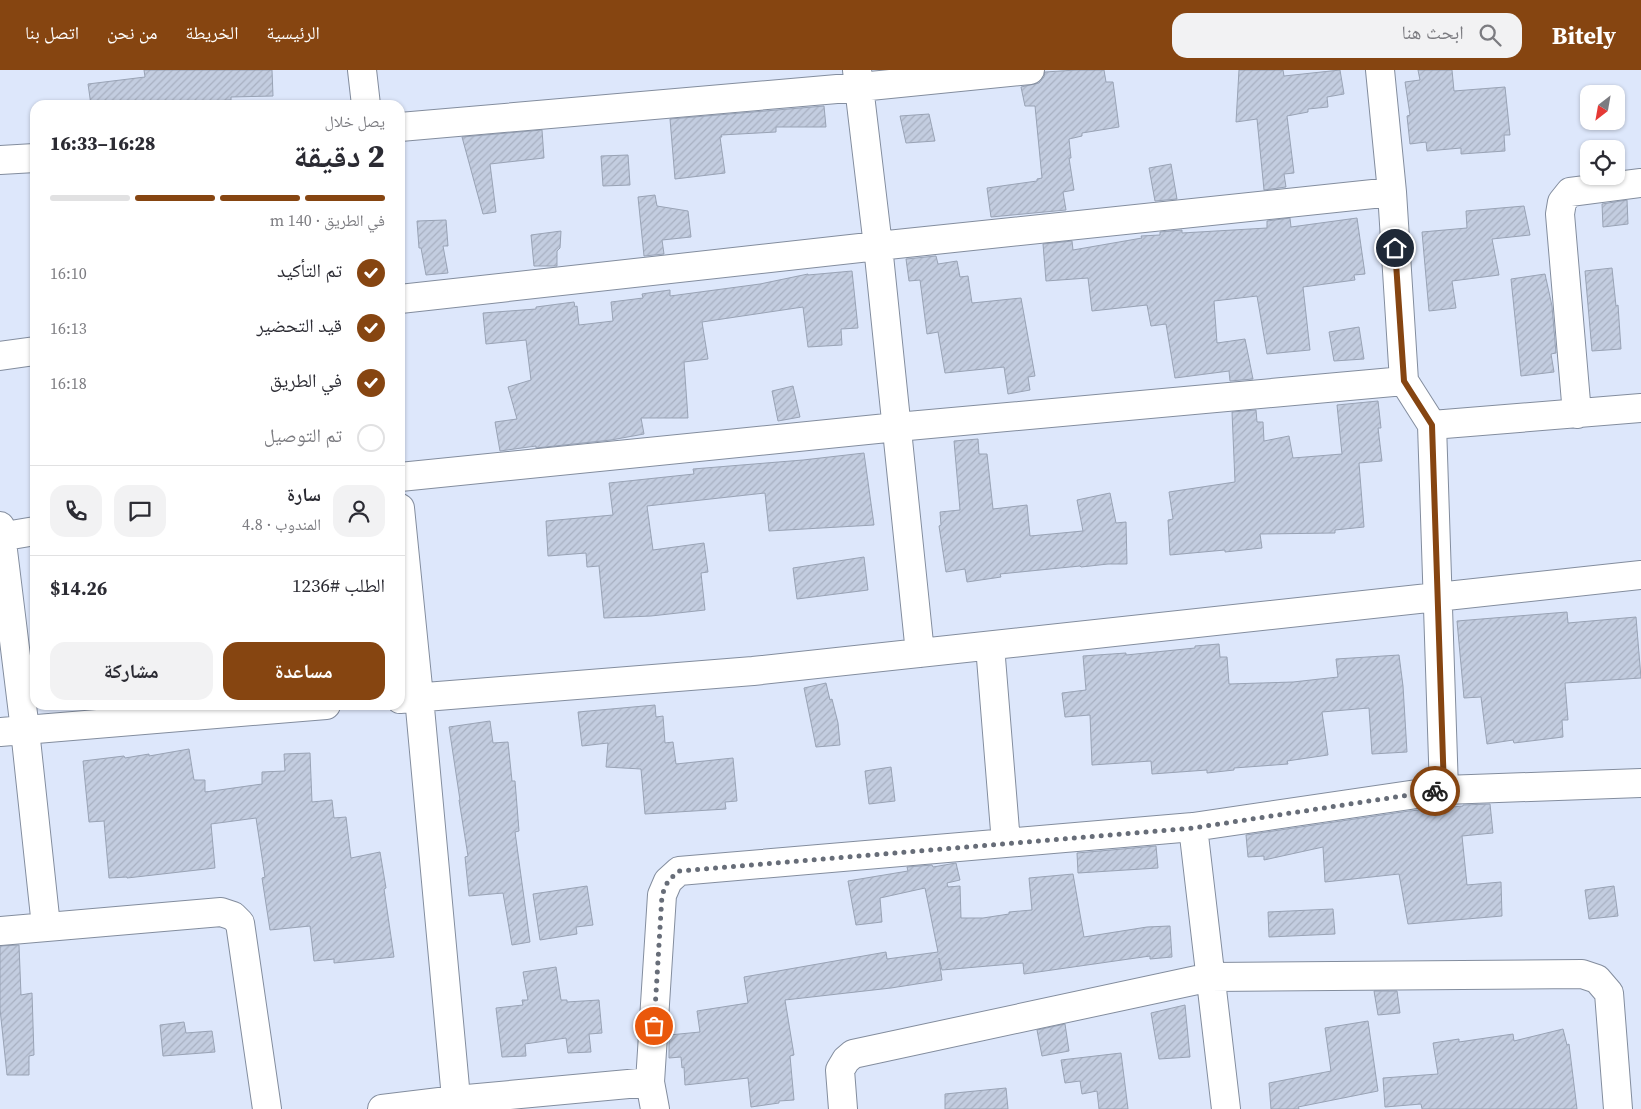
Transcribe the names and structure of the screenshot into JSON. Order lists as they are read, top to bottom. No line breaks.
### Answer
{"north":"bottom left","page":{"header":"Bitely","search":"ابحث هنا","nav":["الرئيسية","الخريطة","من نحن","اتصل بنا"],"heading":["2 دقيقة","يصل خلال","16:28–16:33"],"panel":["سارة","المندوب · 4.8","الطلب #1236","$14.26"],"bar":"في الطريق · 140 m","list":[["تم التأكيد","16:10"],["قيد التحضير","16:13"],["في الطريق","16:18"],"تم التوصيل"],"buttons":["مساعدة","مشاركة"]}}
